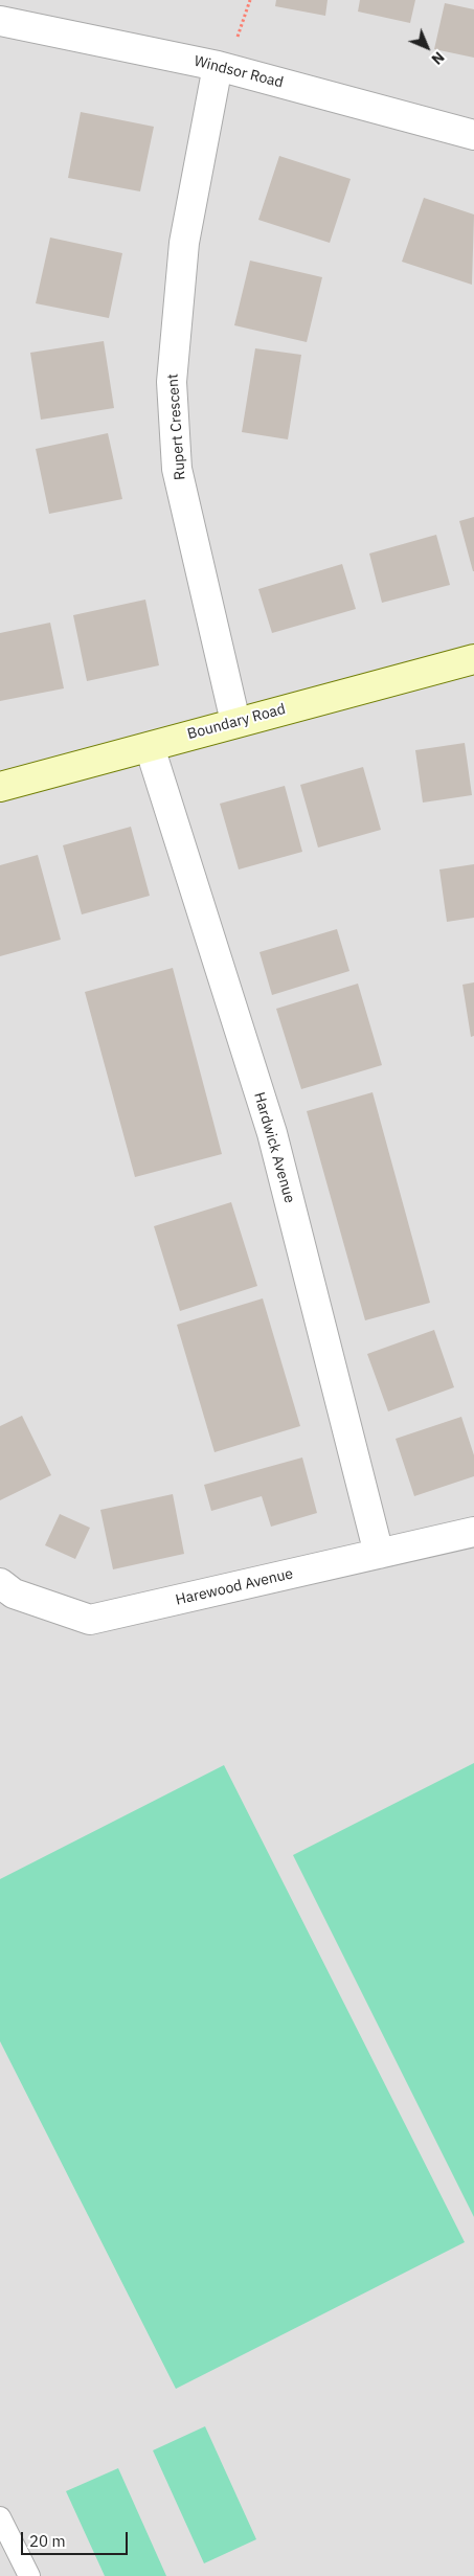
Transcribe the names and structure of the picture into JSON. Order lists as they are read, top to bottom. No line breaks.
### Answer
{"streets":{"street":["Windsor Road","Rupert Crescent","Boundary Road","Hardwick Avenue","Harewood Avenue"]},"crossings":[["Windsor Road","Rupert Crescent"],["Rupert Crescent","Boundary Road"],["Boundary Road","Hardwick Avenue"],["Hardwick Avenue","Harewood Avenue"]],"scale_bar":"20 m","north":"bottom right"}
